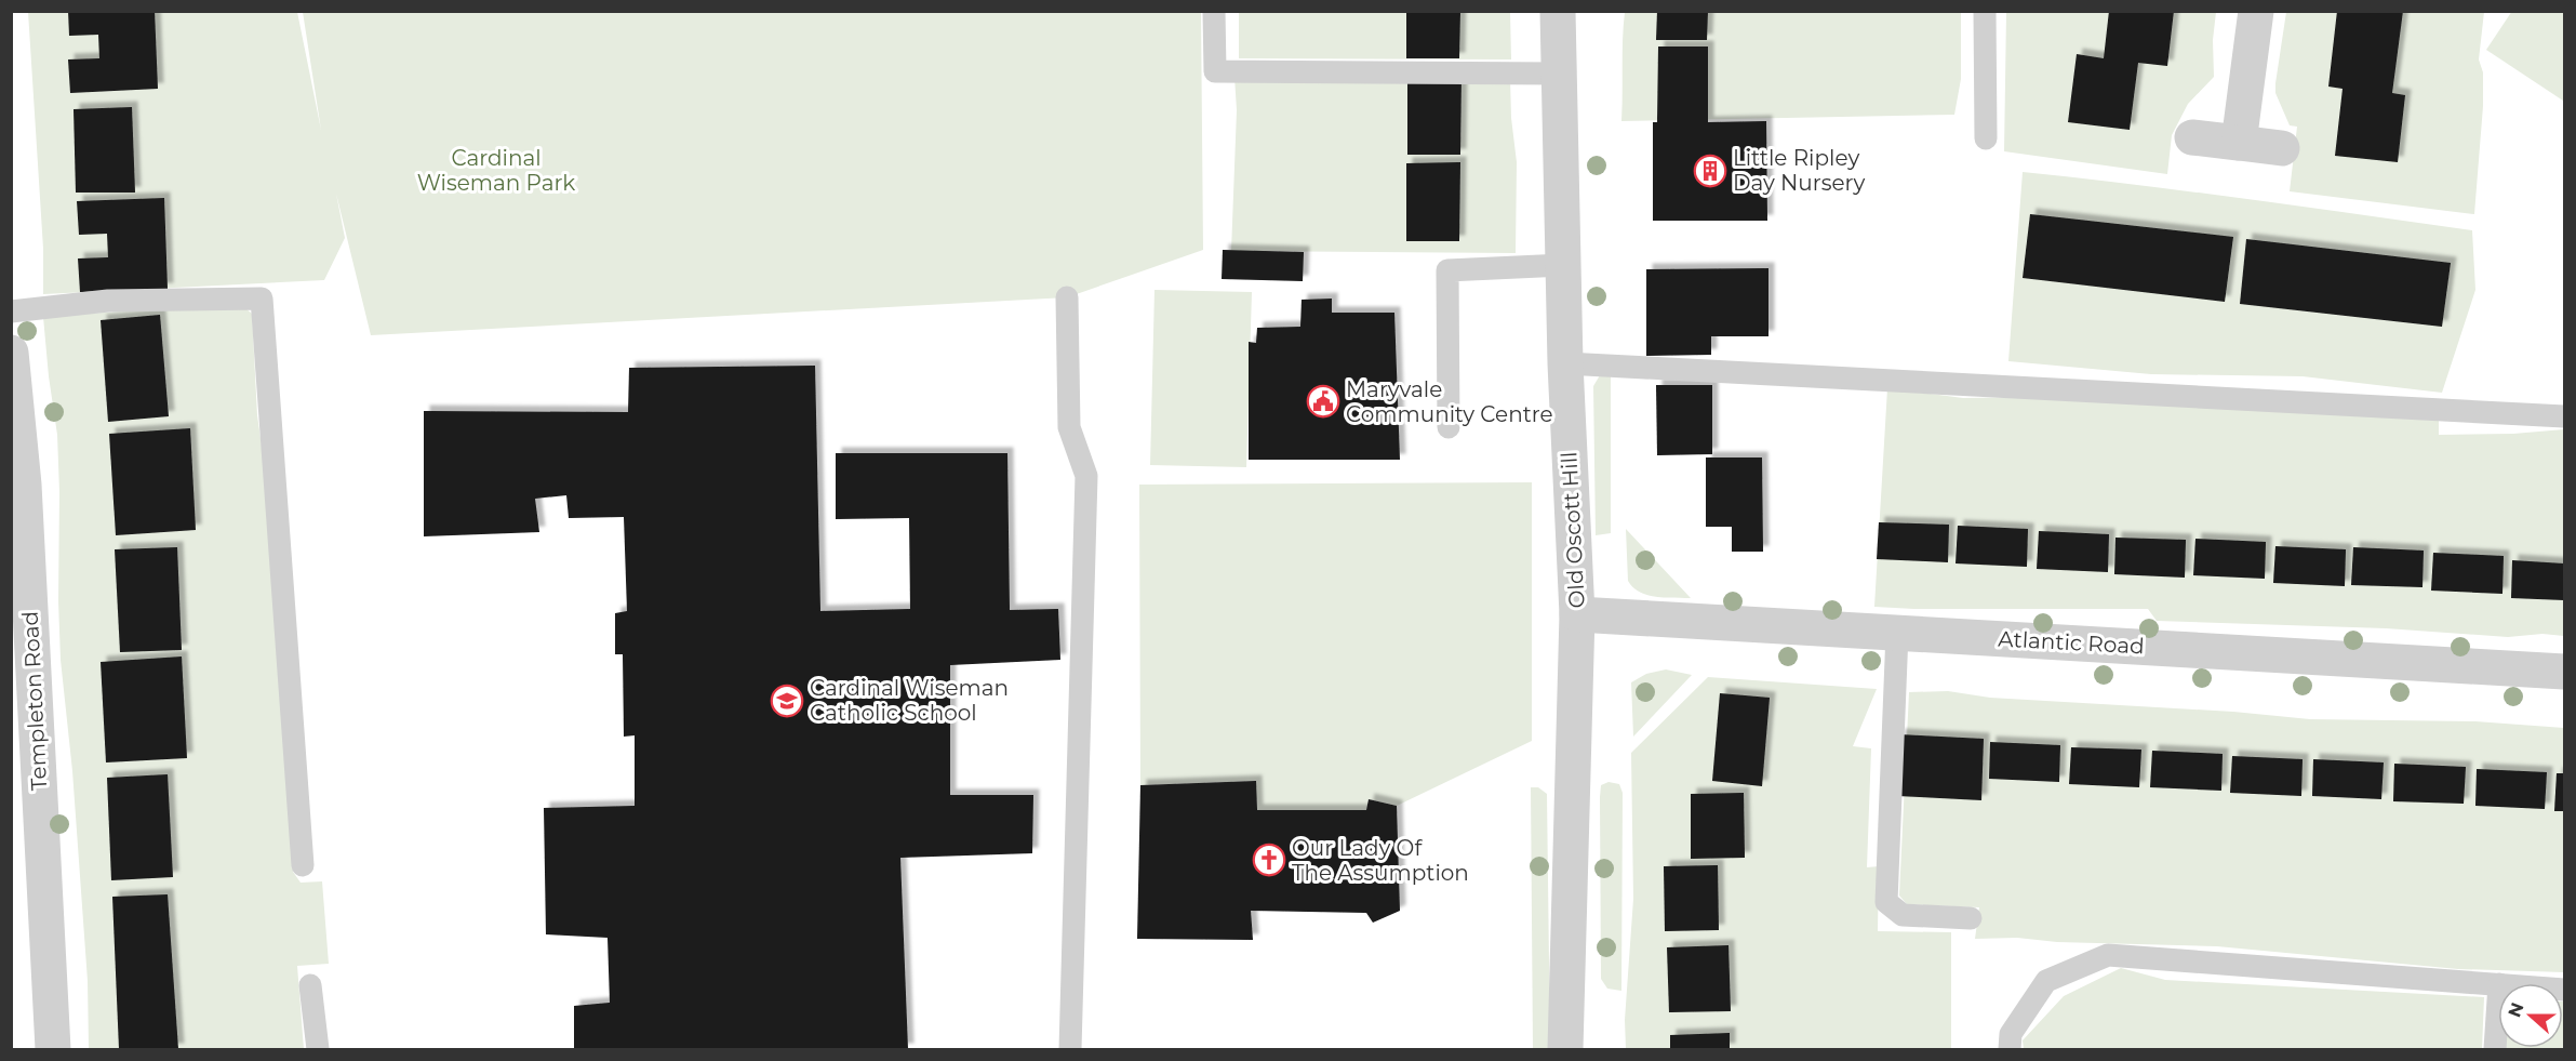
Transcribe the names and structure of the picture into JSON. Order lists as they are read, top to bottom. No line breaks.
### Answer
{"streets":{"street":["Old Oscott Hill","Atlantic Road","Templeton Road"]},"crossings":[["Old Oscott Hill","Atlantic Road"]],"parks":["Cardinal Wiseman Park"],"places":{"building":["Little Ripley Day Nursery"],"public building":["Maryvale Community Centre"],"school or university":["Cardinal Wiseman Catholic School"],"church":["Our Lady Of The Assumption"]},"north":"left"}
